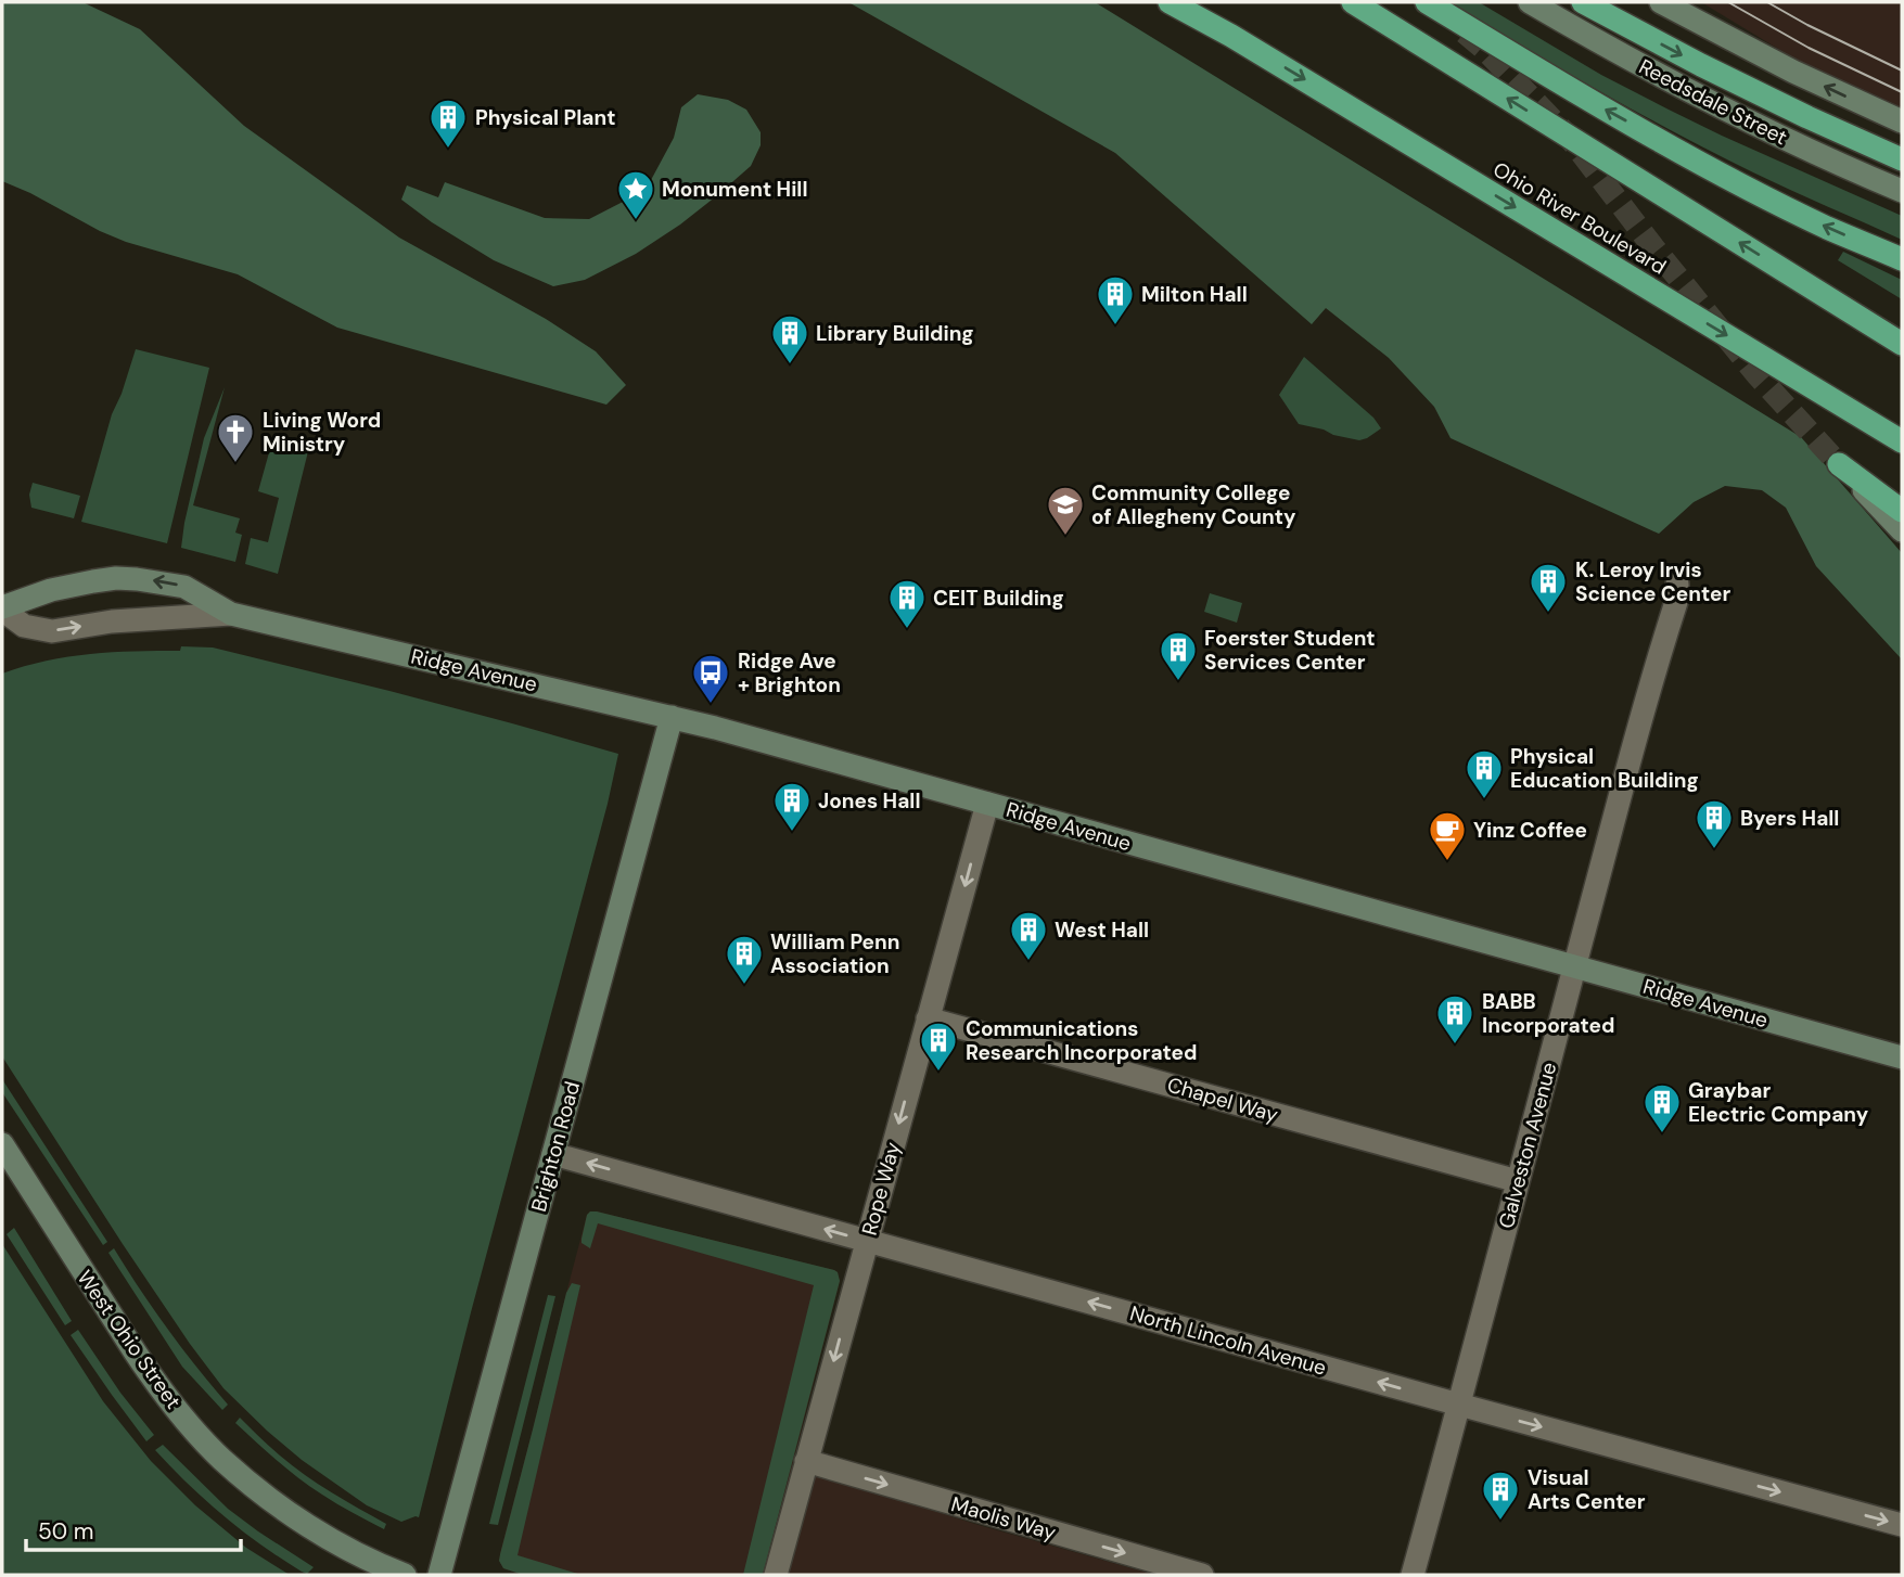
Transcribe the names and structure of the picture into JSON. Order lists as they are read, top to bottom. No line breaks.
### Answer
{"streets":{"highway":["Ohio River Boulevard"],"main road":["Reedsdale Street","Ridge Avenue","Brighton Road","West Ohio Street"],"street":["Chapel Way","Galveston Avenue","Rope Way","North Lincoln Avenue","Maolis Way"]},"crossings":[["Ridge Avenue","Galveston Avenue"],["Ridge Avenue","Brighton Road"],["Ridge Avenue","Rope Way"],["Chapel Way","Galveston Avenue"],["Chapel Way","Rope Way"],["Galveston Avenue","North Lincoln Avenue"],["Brighton Road","North Lincoln Avenue"],["Rope Way","North Lincoln Avenue"],["Rope Way","Maolis Way"]],"one_way":["Rope Way","Maolis Way"],"places":{"building":["Physical Plant","Milton Hall","Library Building","K. Leroy Irvis Science Center","CEIT Building","Foerster Student Services Center","Physical Education Building","Jones Hall","Byers Hall","West Hall","William Penn Association","BABB Incorporated","Communications Research Incorporated","Graybar Electric Company","Visual Arts Center"],"place":["Monument Hill"],"church":["Living Word Ministry"],"school or university":["Community College of Allegheny County"],"bus stop":["Ridge Ave + Brighton"],"cafe":["Yinz Coffee"]},"scale_bar":"50 m"}
